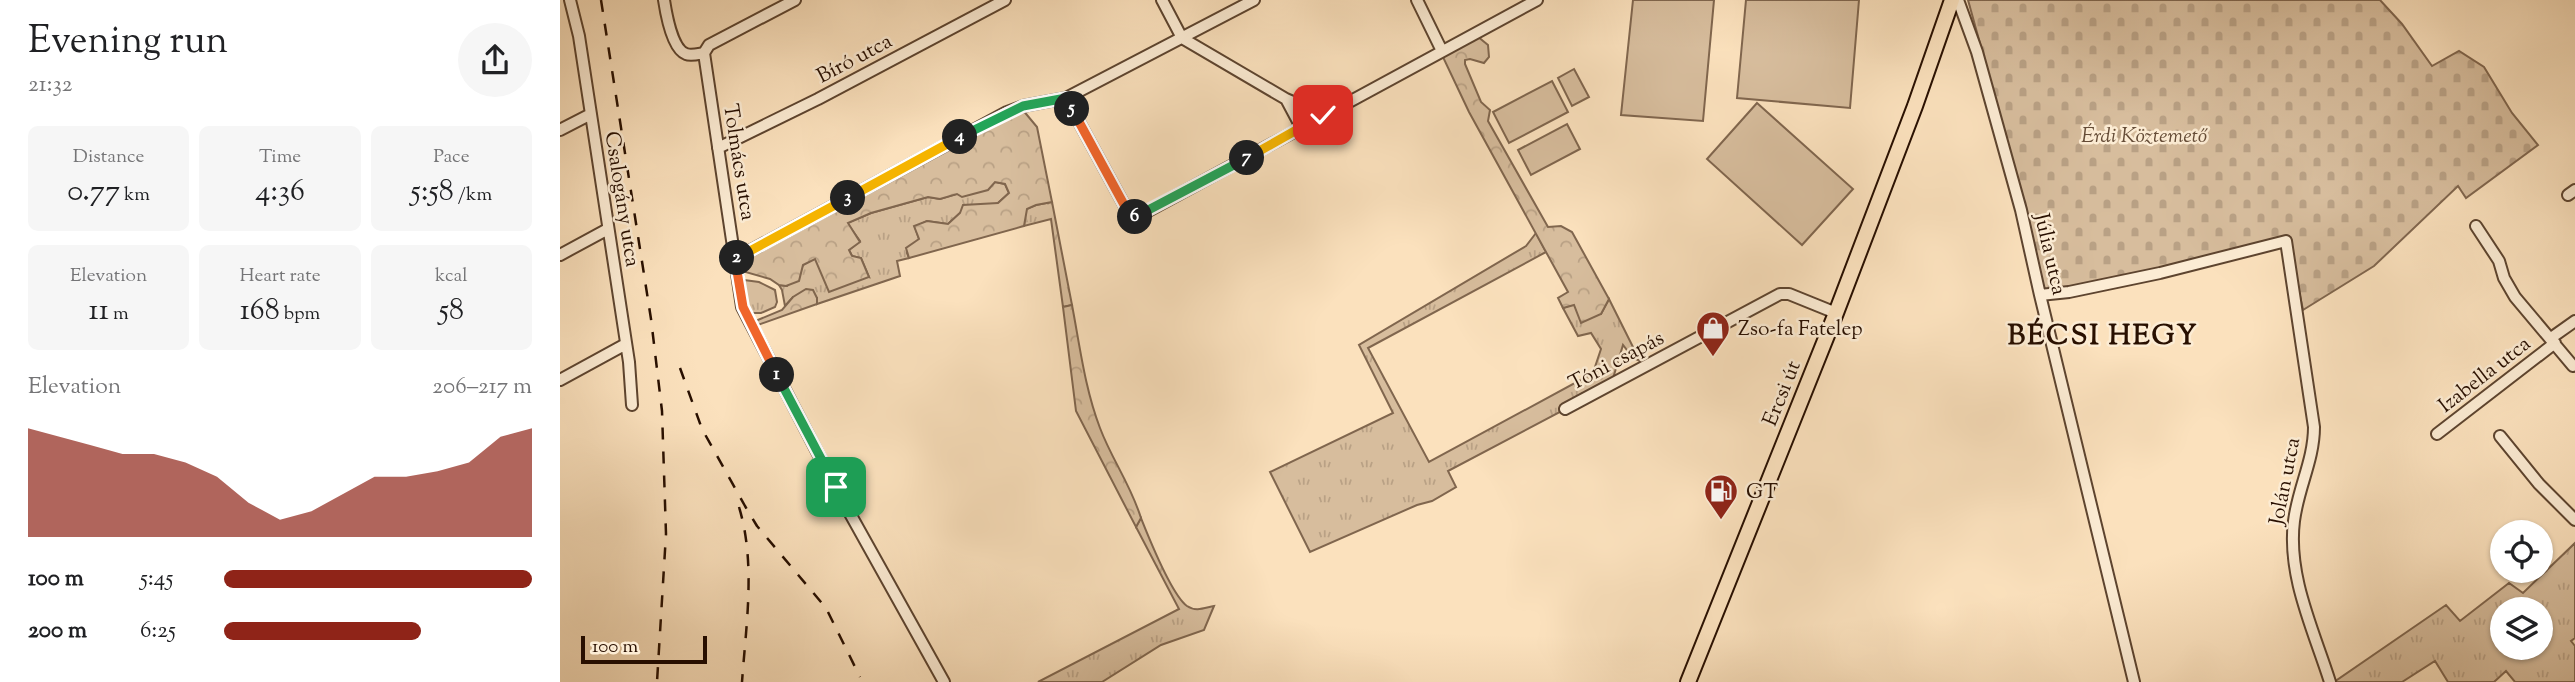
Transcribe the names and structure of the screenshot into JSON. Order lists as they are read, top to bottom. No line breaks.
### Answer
{"streets":{"main road":["Ercsi út"],"street":["Bíró utca","Tolmács utca","Csalogány utca","Júlia utca","Tóni csapás","Izabella utca","Jolán utca"]},"crossings":[["Bíró utca","Tolmács utca"],["Júlia utca","Jolán utca"],["Tóni csapás","Ercsi út"]],"districts":["BÉCSI HEGY"],"parks":["Érdi Köztemető"],"places":{"shop":["Zso-fa Fatelep"],"fuel station":["GT"]},"scale_bar":"100 m","page":{"heading":["Evening run","21:32"],"pins":["5","4","7","3","6","2","1"],"stats":[["Distance","0.77 km"],["Time","4:36"],["Pace","5:58 /km"],["Elevation","11 m"],["Heart rate","168 bpm"],["kcal","58"]],"chart":["Elevation","206–217 m"],"list":[{"name":"100 m","note":"5:45"},{"name":"200 m","note":"6:25"}],"scale":"100 m"}}
